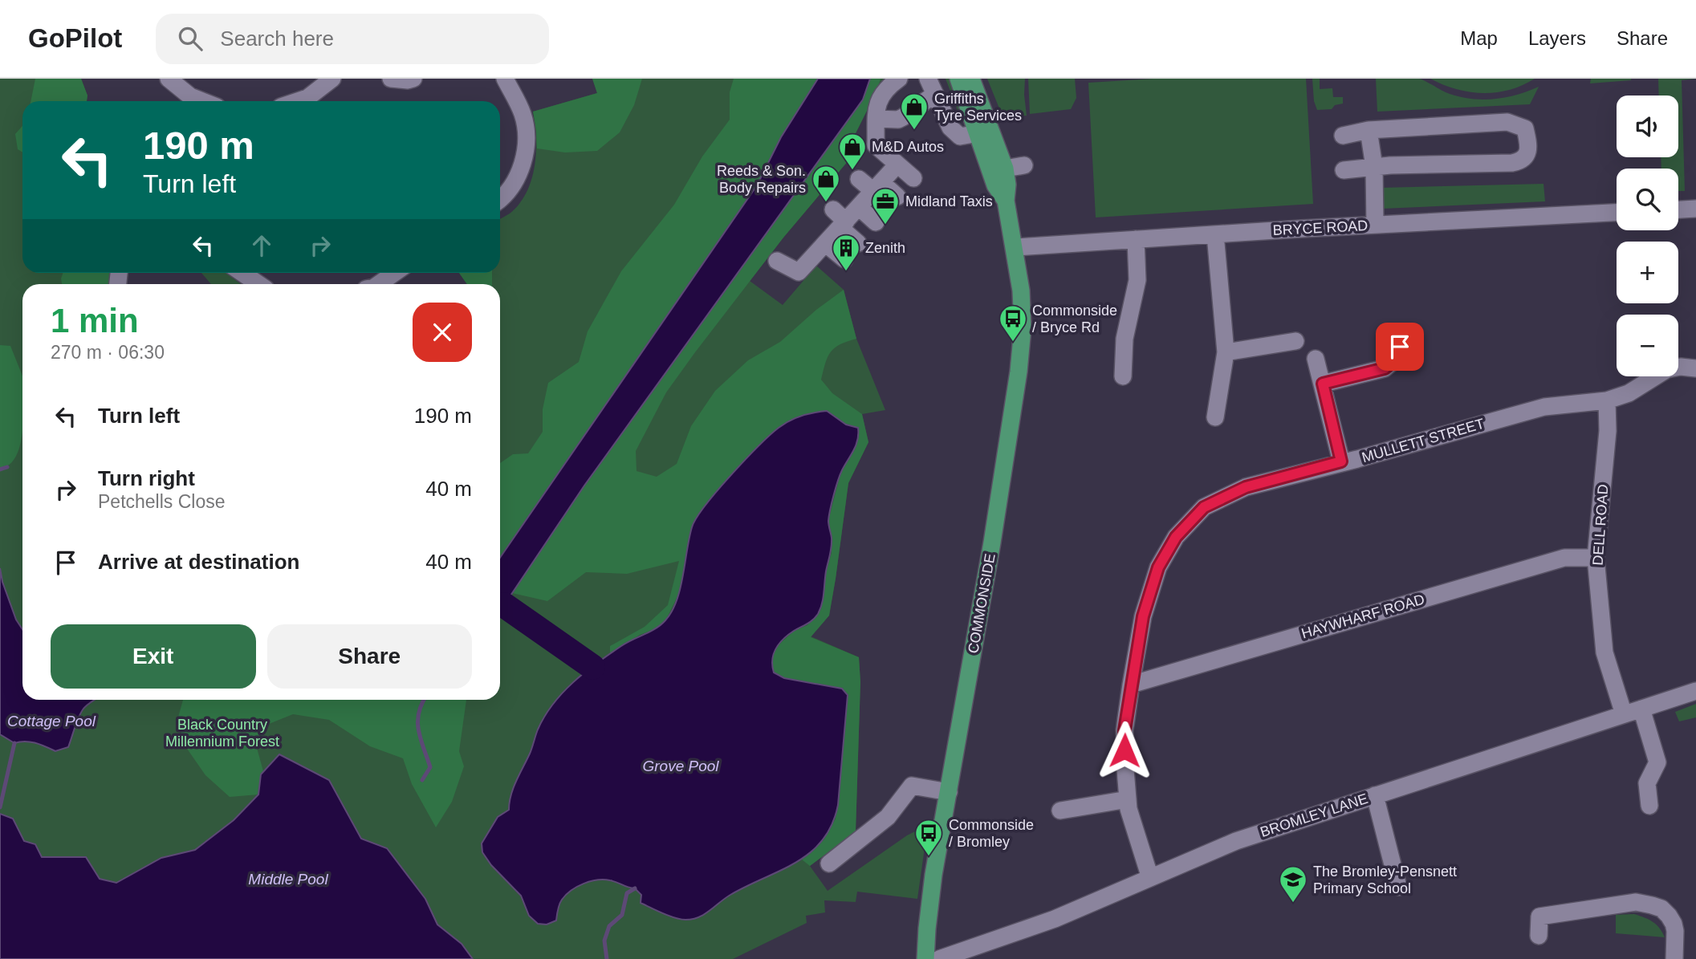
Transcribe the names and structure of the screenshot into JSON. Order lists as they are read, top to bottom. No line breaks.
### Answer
{"streets":{"main road":["COMMONSIDE"],"street":["BRYCE ROAD","MULLETT STREET","DELL ROAD","HAYWHARF ROAD","BROMLEY LANE"]},"crossings":[["BRYCE ROAD","COMMONSIDE"],["MULLETT STREET","DELL ROAD"],["MULLETT STREET","HAYWHARF ROAD"],["MULLETT STREET","BROMLEY LANE"],["DELL ROAD","HAYWHARF ROAD"],["DELL ROAD","BROMLEY LANE"]],"water":["Cottage Pool","Grove Pool","Middle Pool"],"parks":["Black Country Millennium Forest"],"places":{"shop":["Griffiths Tyre Services","M&D Autos","Reeds & Son. Body Repairs"],"office":["Midland Taxis"],"building":["Zenith"],"bus stop":["Commonside / Bryce Rd","Commonside / Bromley"],"school or university":["The Bromley-Pensnett Primary School"]},"page":{"header":"GoPilot","search":"Search here","nav":["Map","Layers","Share"],"map_buttons":["+","−"],"turn":["190 m","Turn left"],"heading":["1 min","270 m · 06:30"],"list":[{"name":"Turn left","value":"190 m"},{"name":"Turn right","note":"Petchells Close","value":"40 m"},{"name":"Arrive at destination","value":"40 m"}],"buttons":["Exit","Share"]}}
